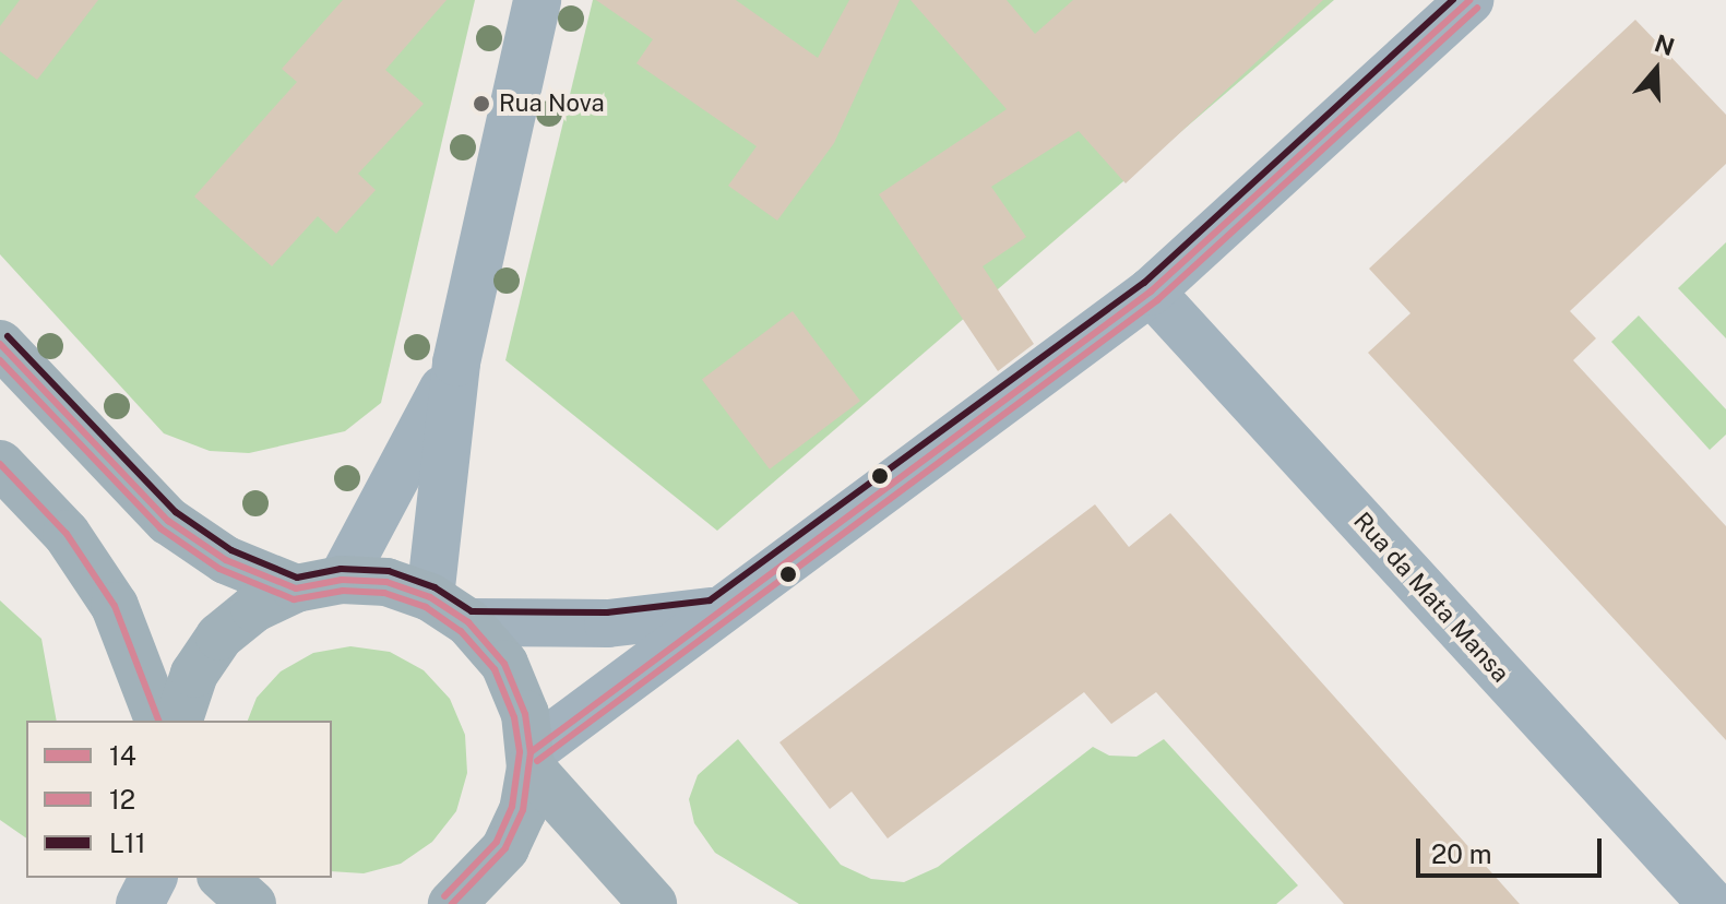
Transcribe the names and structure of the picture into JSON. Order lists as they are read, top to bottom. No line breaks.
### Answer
{"streets":{"street":["Rua da Mata Mansa"]},"places":["Rua Nova"],"lines":["transit line 14","transit line L11","transit line 12"],"legend":["14","12","L11"],"scale_bar":"20 m","north":"top"}
